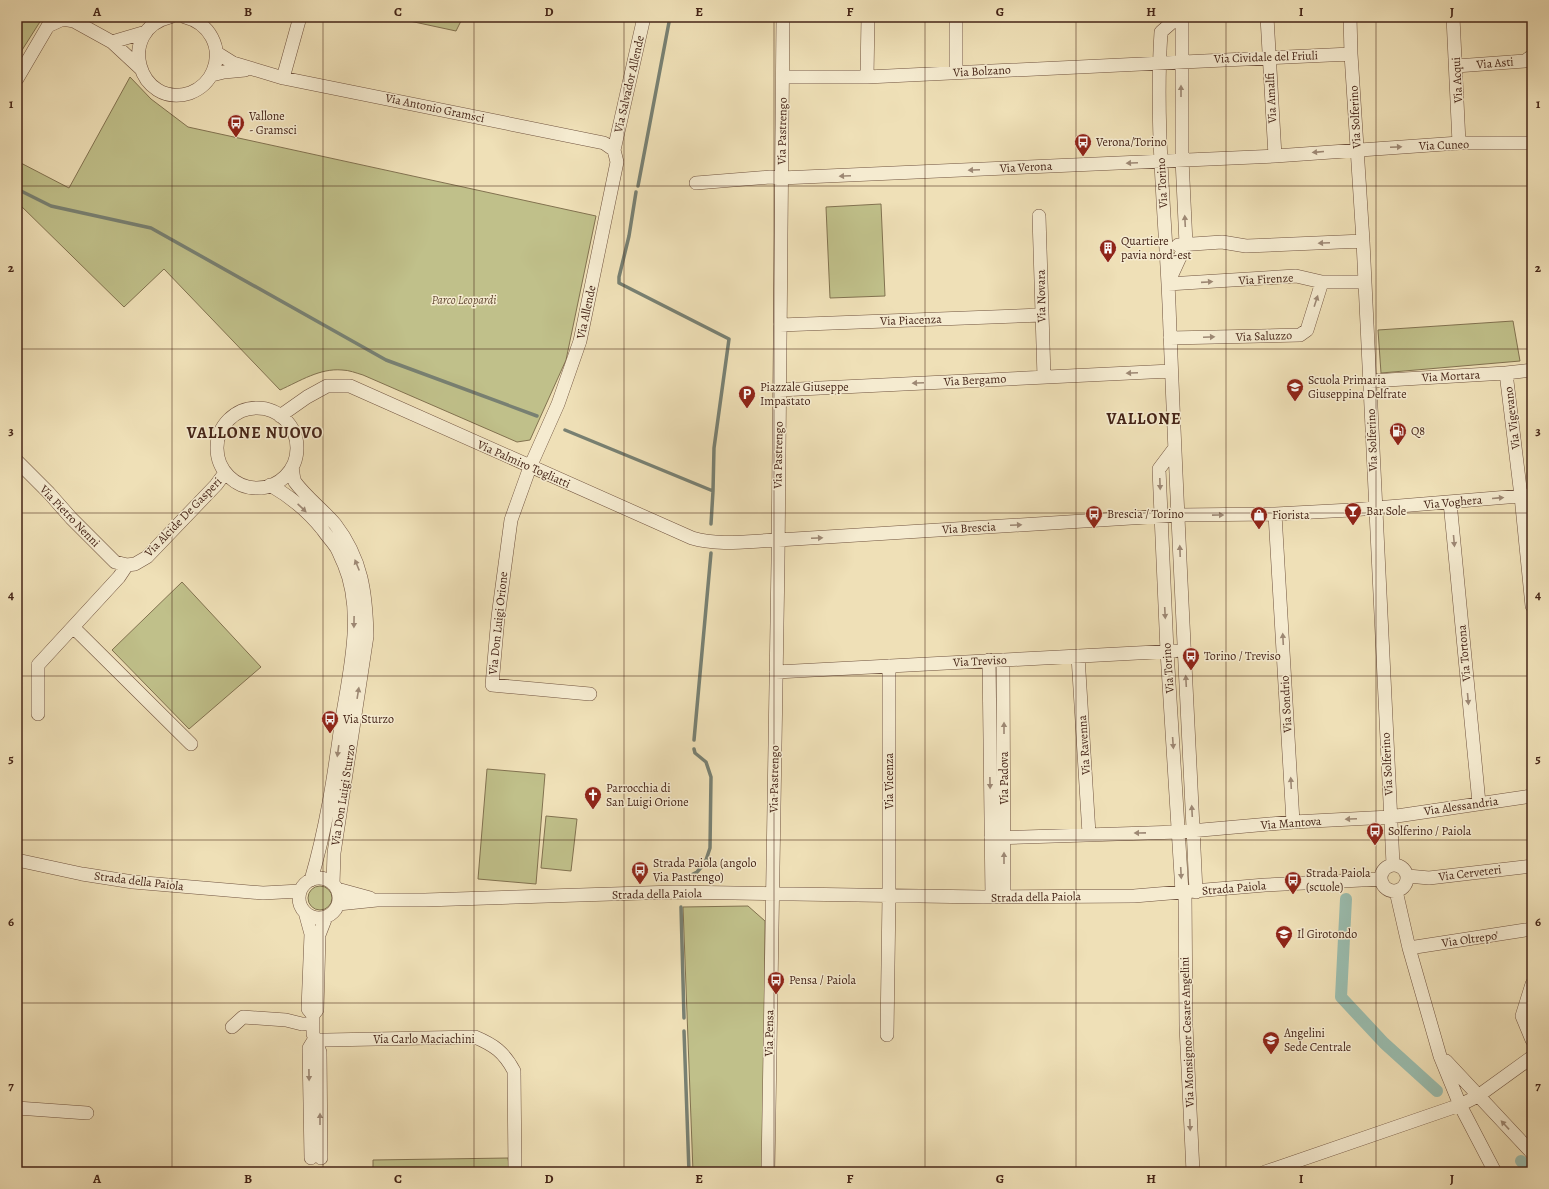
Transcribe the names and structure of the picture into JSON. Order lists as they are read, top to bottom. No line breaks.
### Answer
{"streets":{"street":["Via Cividale del Friuli","Via Asti","Via Bolzano","Via Acqui","Via Salvador Allende","Via Amalfi","Via Antonio Gramsci","Via Solferino","Via Pastrengo","Via Cuneo","Via Verona","Via Torino","Via Firenze","Via Novara","Via Allende","Via Piacenza","Via Saluzzo","Via Mortara","Via Bergamo","Via Vigevano","Via Palmiro Togliatti","Via Voghera","Via Pietro Nenni","Via Alcide De Gasperi","Via Brescia","Via Don Luigi Orione","Via Tortona","Via Treviso","Via Sondrio","Via Ravenna","Via Padova","Via Vicenza","Via Don Luigi Sturzo","Via Alessandria","Via Mantova","Via Cerveteri","Strada della Paiola","Strada Paiola","Via Oltrepo'","Via Monsignor Cesare Angelini","Via Pensa","Via Carlo Maciachini"]},"crossings":[["Via Cividale del Friuli","Via Bolzano"],["Via Cividale del Friuli","Via Amalfi"],["Via Cividale del Friuli","Via Solferino"],["Via Cividale del Friuli","Via Torino"],["Via Asti","Via Acqui"],["Via Bolzano","Via Pastrengo"],["Via Bolzano","Via Torino"],["Via Acqui","Via Cuneo"],["Via Salvador Allende","Via Antonio Gramsci"],["Via Salvador Allende","Via Allende"],["Via Amalfi","Via Verona"],["Via Antonio Gramsci","Via Allende"],["Via Solferino","Via Cuneo"],["Via Solferino","Via Verona"],["Via Solferino","Via Firenze"],["Via Solferino","Via Mortara"],["Via Solferino","Via Voghera"],["Via Solferino","Via Alessandria"],["Via Solferino","Via Mantova"],["Via Solferino","Via Cerveteri"],["Via Solferino","Strada Paiola"],["Via Pastrengo","Via Verona"],["Via Pastrengo","Via Piacenza"],["Via Pastrengo","Via Bergamo"],["Via Pastrengo","Via Palmiro Togliatti"],["Via Pastrengo","Via Brescia"],["Via Pastrengo","Via Treviso"],["Via Pastrengo","Strada della Paiola"],["Via Pastrengo","Via Pensa"],["Via Cuneo","Via Verona"],["Via Verona","Via Torino"],["Via Torino","Via Firenze"],["Via Torino","Via Saluzzo"],["Via Torino","Via Bergamo"],["Via Torino","Via Brescia"],["Via Torino","Via Treviso"],["Via Torino","Via Mantova"],["Via Torino","Strada della Paiola"],["Via Torino","Strada Paiola"],["Via Torino","Via Monsignor Cesare Angelini"],["Via Firenze","Via Saluzzo"],["Via Novara","Via Piacenza"],["Via Novara","Via Bergamo"],["Via Allende","Via Palmiro Togliatti"],["Via Allende","Via Don Luigi Orione"],["Via Mortara","Via Vigevano"],["Via Vigevano","Via Voghera"],["Via Palmiro Togliatti","Via Alcide De Gasperi"],["Via Palmiro Togliatti","Via Brescia"],["Via Palmiro Togliatti","Via Don Luigi Orione"],["Via Palmiro Togliatti","Via Don Luigi Sturzo"],["Via Voghera","Via Brescia"],["Via Voghera","Via Tortona"],["Via Voghera","Via Sondrio"],["Via Pietro Nenni","Via Alcide De Gasperi"],["Via Alcide De Gasperi","Via Don Luigi Sturzo"],["Via Brescia","Via Sondrio"],["Via Tortona","Via Alessandria"],["Via Treviso","Via Ravenna"],["Via Treviso","Via Padova"],["Via Treviso","Via Vicenza"],["Via Sondrio","Via Mantova"],["Via Padova","Strada della Paiola"],["Via Vicenza","Strada della Paiola"],["Via Don Luigi Sturzo","Strada della Paiola"],["Via Alessandria","Via Mantova"],["Via Cerveteri","Strada Paiola"],["Strada della Paiola","Strada Paiola"],["Strada della Paiola","Via Monsignor Cesare Angelini"],["Strada della Paiola","Via Pensa"],["Strada Paiola","Via Monsignor Cesare Angelini"]],"one_way":["Via Cuneo","Via Verona","Via Bergamo","Via Brescia","Via Tortona","Via Sondrio","Via Mantova","Via Monsignor Cesare Angelini"],"districts":["VALLONE","VALLONE NUOVO"],"parks":["Parco Leopardi"],"places":{"bus stop":["Vallone - Gramsci","Verona/Torino","Brescia / Torino","Torino / Treviso","Via Sturzo","Solferino / Paiola","Strada Paiola (angolo Via Pastrengo)","Strada Paiola (scuole)","Pensa / Paiola"],"building":["Quartiere pavia nord-est"],"school or university":["Scuola Primaria Giuseppina Delfrate","Il Girotondo","Angelini Sede Centrale"],"parking":["Piazzale Giuseppe Impastato"],"fuel station":["Q8"],"bar":["Bar Sole"],"shop":["Fiorista"],"church":["Parrocchia di San Luigi Orione"]},"grid":{"columns":["A","B","C","D","E","F","G","H","I","J"],"rows":["1","2","3","4","5","6","7"]}}
